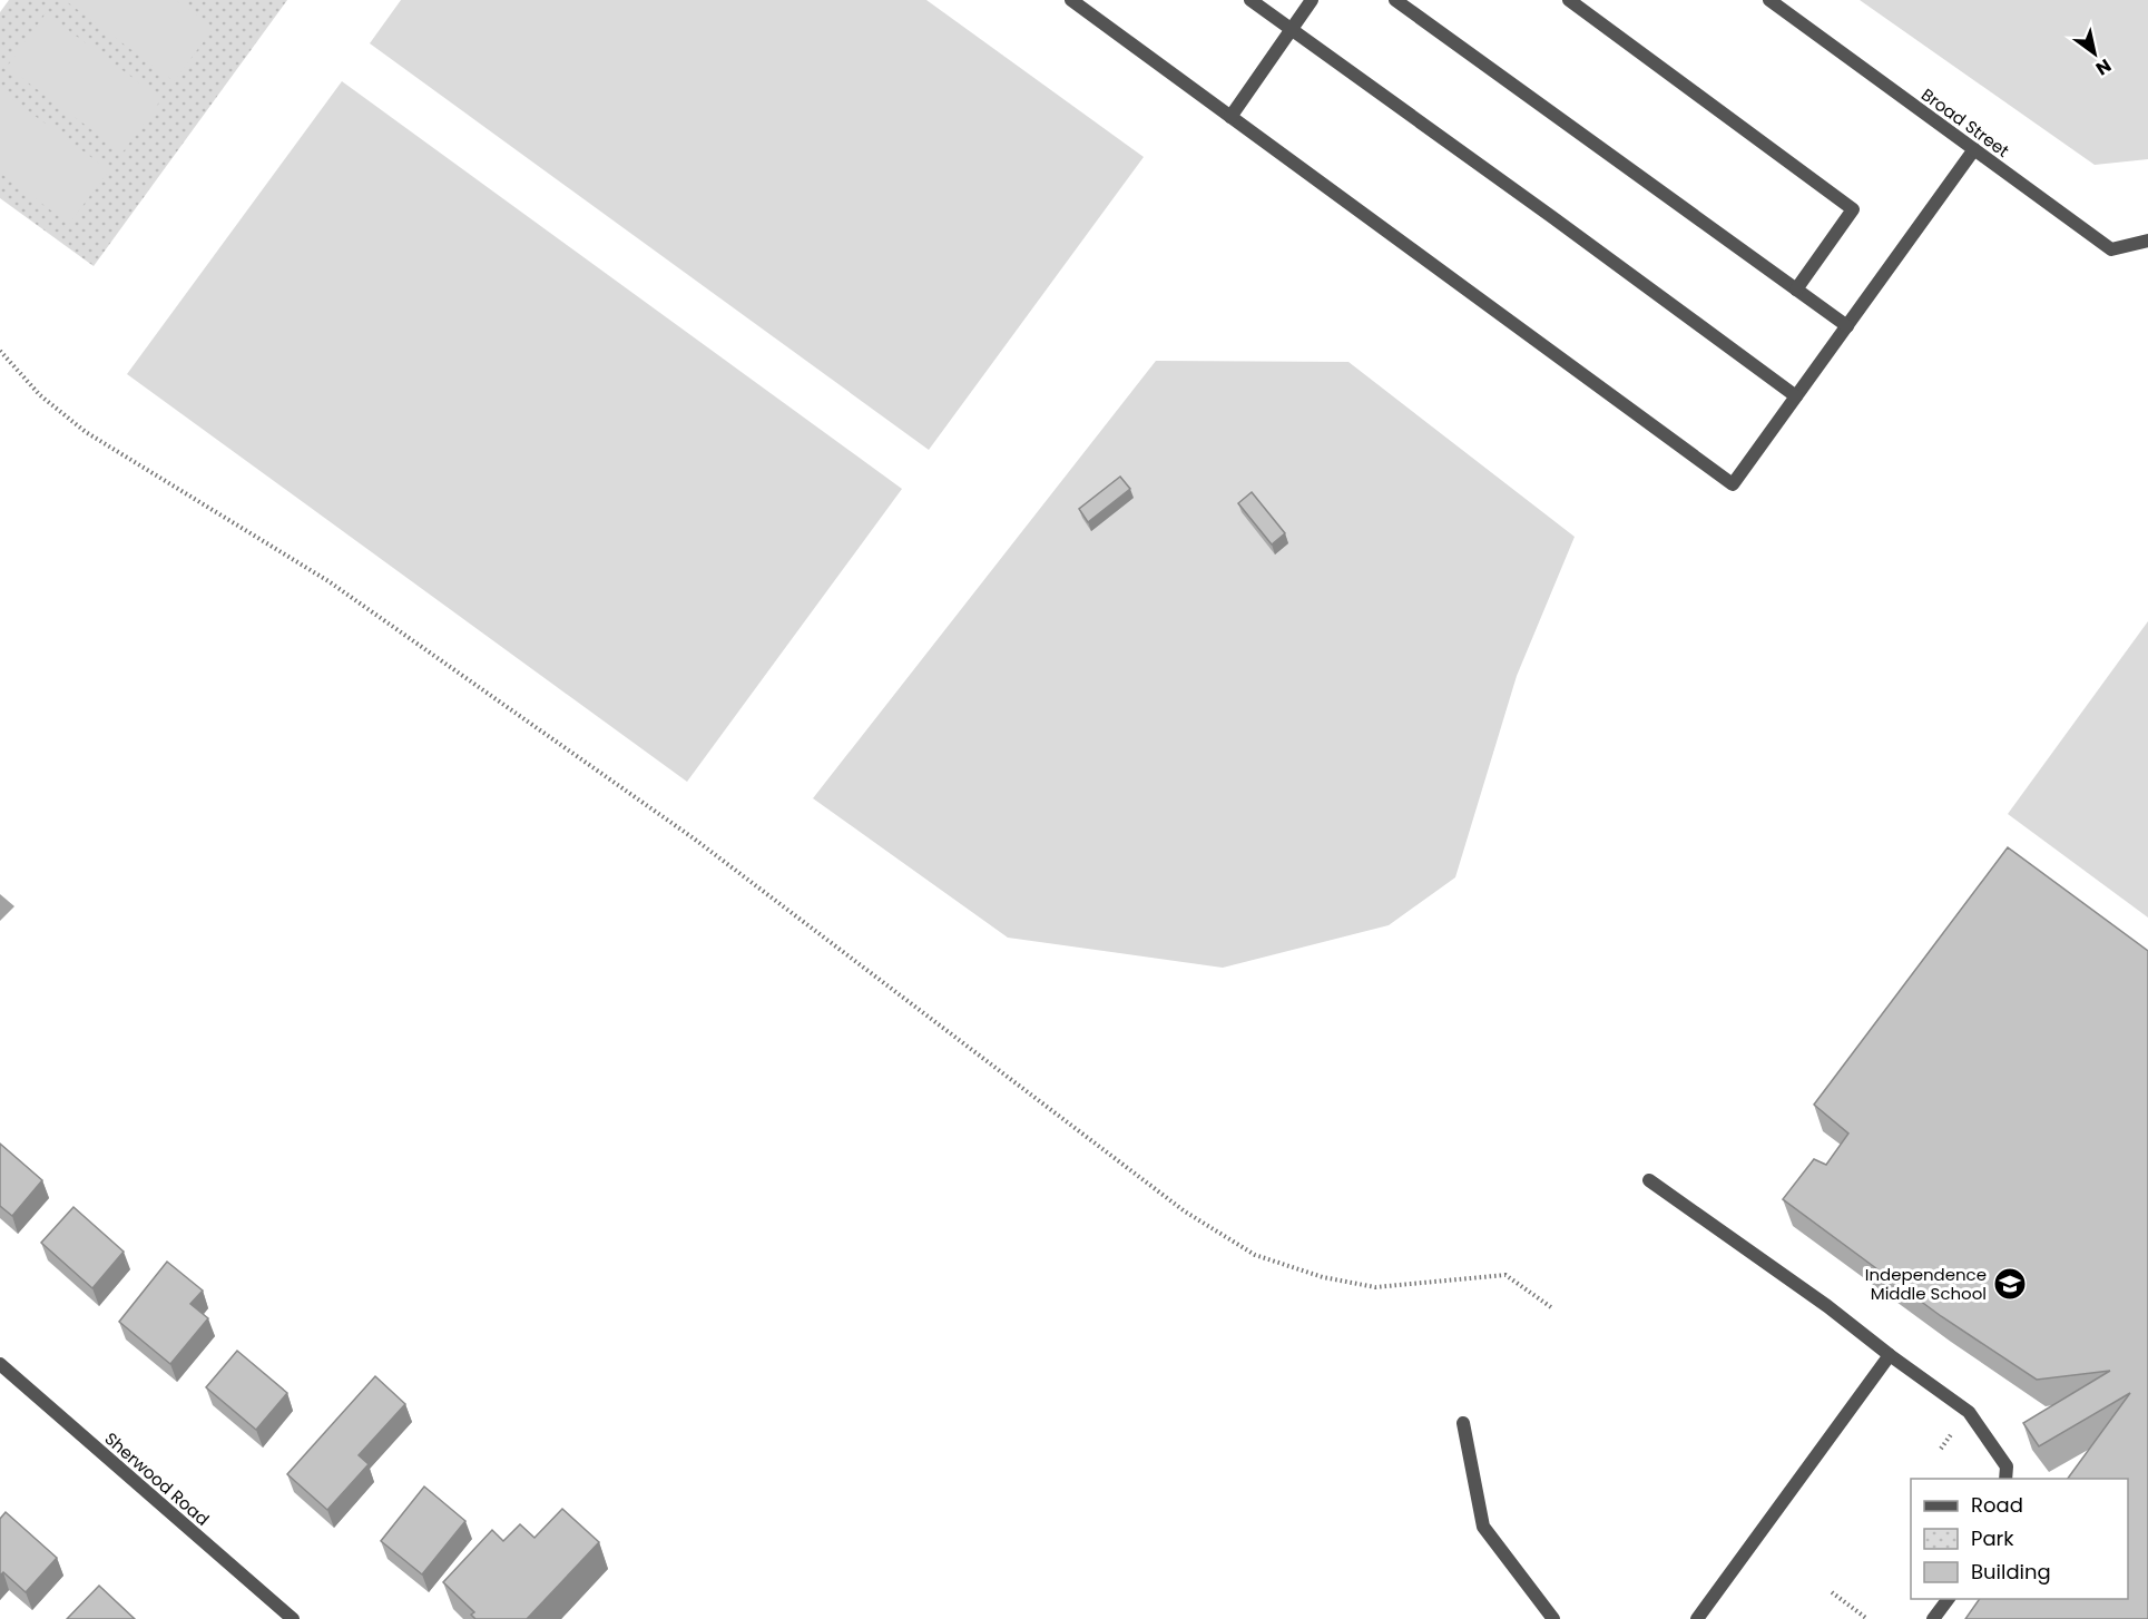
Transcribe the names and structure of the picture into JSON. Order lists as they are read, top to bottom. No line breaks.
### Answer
{"streets":{"street":["Broad Street","Sherwood Road"]},"places":{"school or university":["Independence Middle School"]},"legend":["Road","Park","Building"],"north":"bottom right"}
